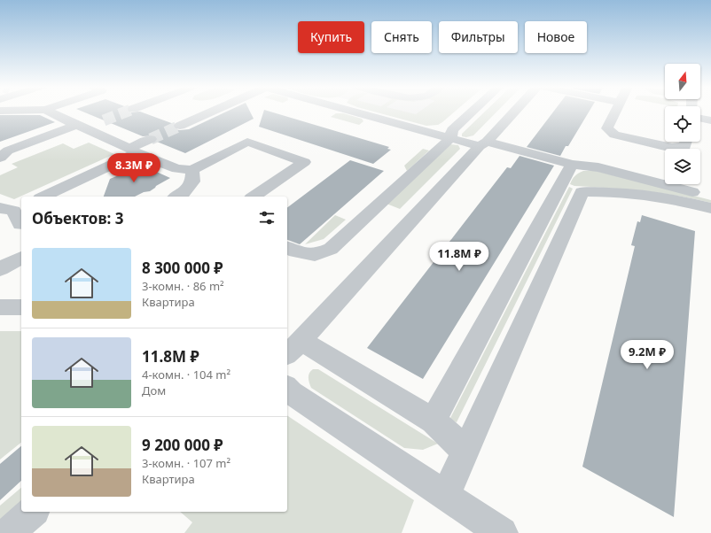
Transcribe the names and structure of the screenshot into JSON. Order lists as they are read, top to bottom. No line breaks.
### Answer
{"north":"top","page":{"chip":["Купить","Снять","Фильтры","Новое"],"price":["8.3M ₽","11.8M ₽","9.2M ₽"],"heading":"Объектов: 3","list":[{"name":"8 300 000 ₽","note":"3-комн. · 86 m² · Квартира"},{"name":"11.8M ₽","note":"4-комн. · 104 m² · Дом"},{"name":"9 200 000 ₽","note":"3-комн. · 107 m² · Квартира"}]}}
